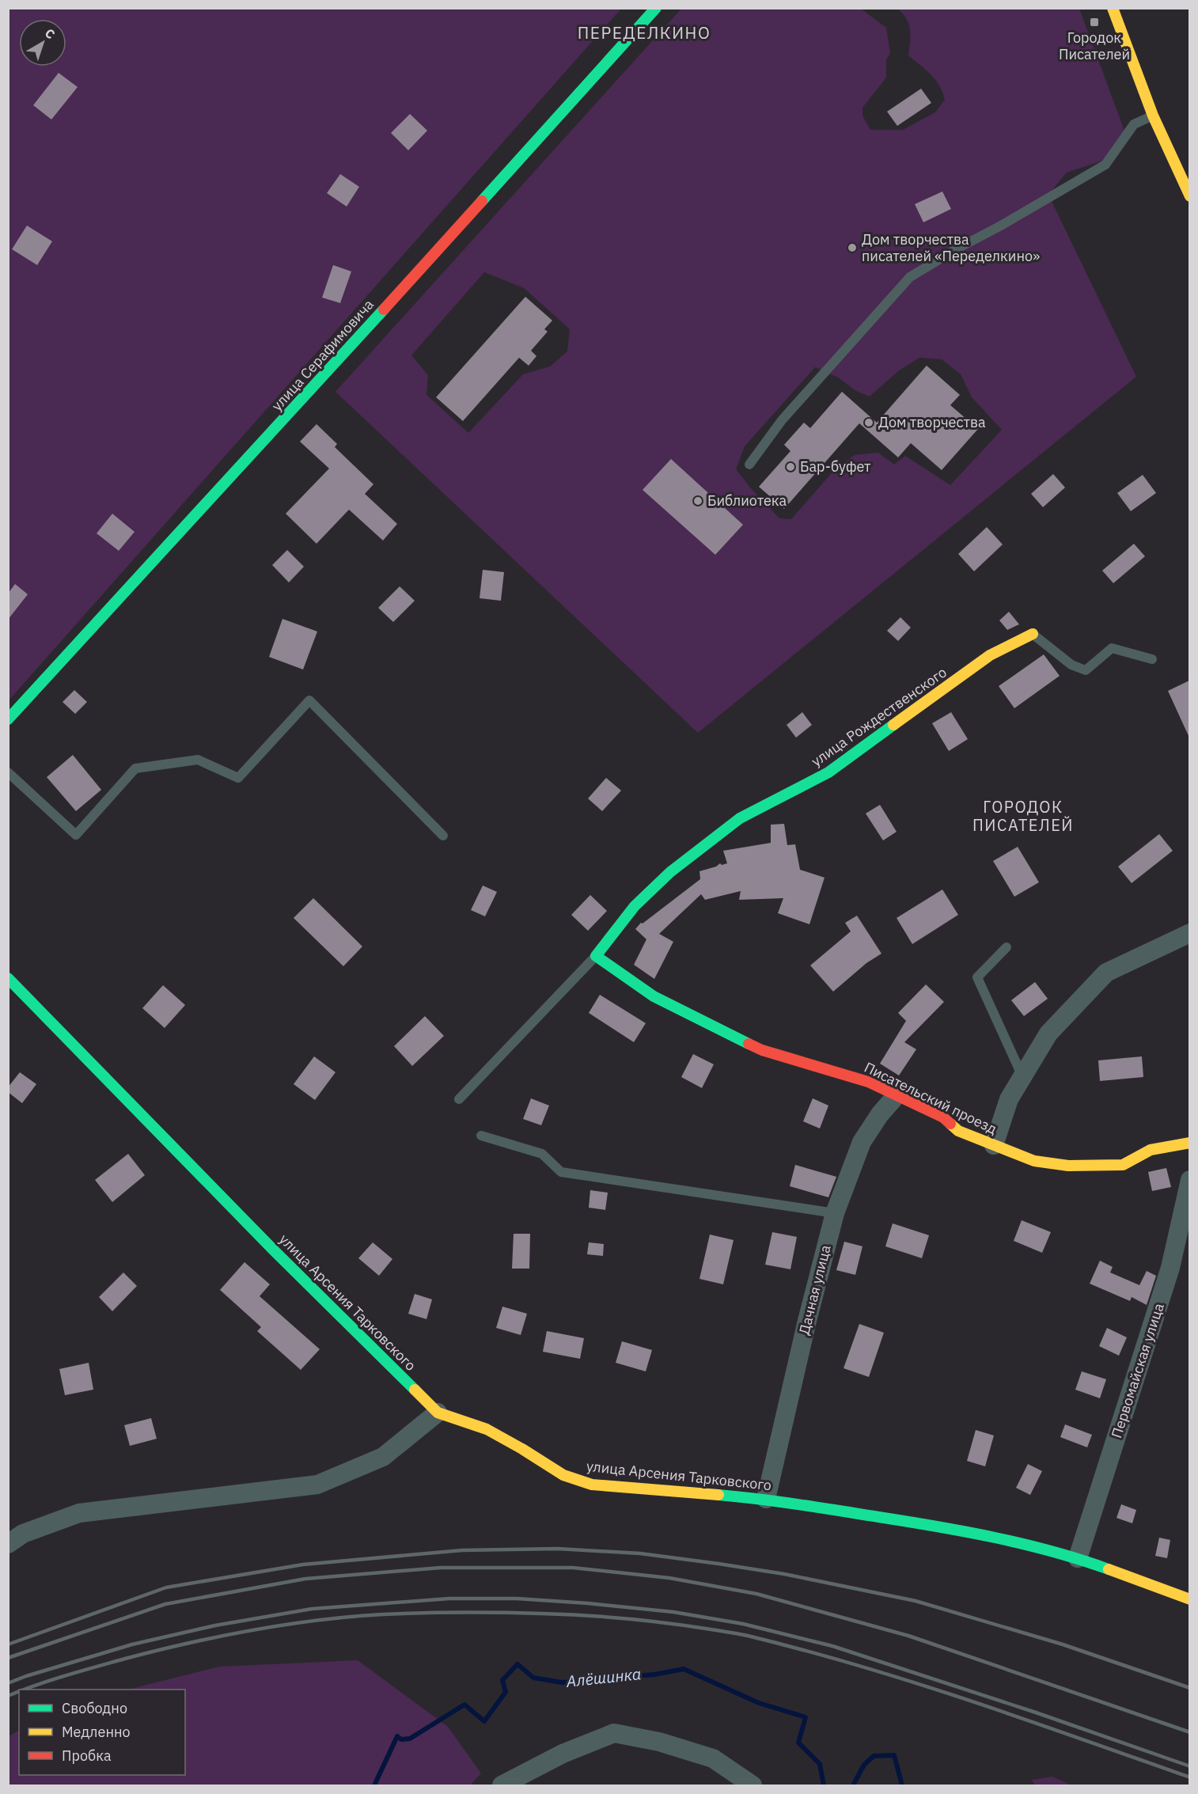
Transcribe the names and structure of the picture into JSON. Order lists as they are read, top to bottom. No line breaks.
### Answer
{"streets":{"street":["улица Серафимовича","улица Рождественского","Писательский проезд","Дачная улица","улица Арсения Тарковского","Первомайская улица"]},"crossings":[["улица Рождественского","Писательский проезд"],["Писательский проезд","Дачная улица"],["Дачная улица","улица Арсения Тарковского"],["улица Арсения Тарковского","Первомайская улица"]],"districts":["ПЕРЕДЕЛКИНО","ГОРОДОК ПИСАТЕЛЕЙ"],"water":["Алёшинка"],"places":{"transit":["Городок Писателей"],"other":["Дом творчества писателей «Переделкино»","Дом творчества","Бар-буфет","Библиотека"]},"legend":["Свободно","Медленно","Пробка"],"north":"top right"}
